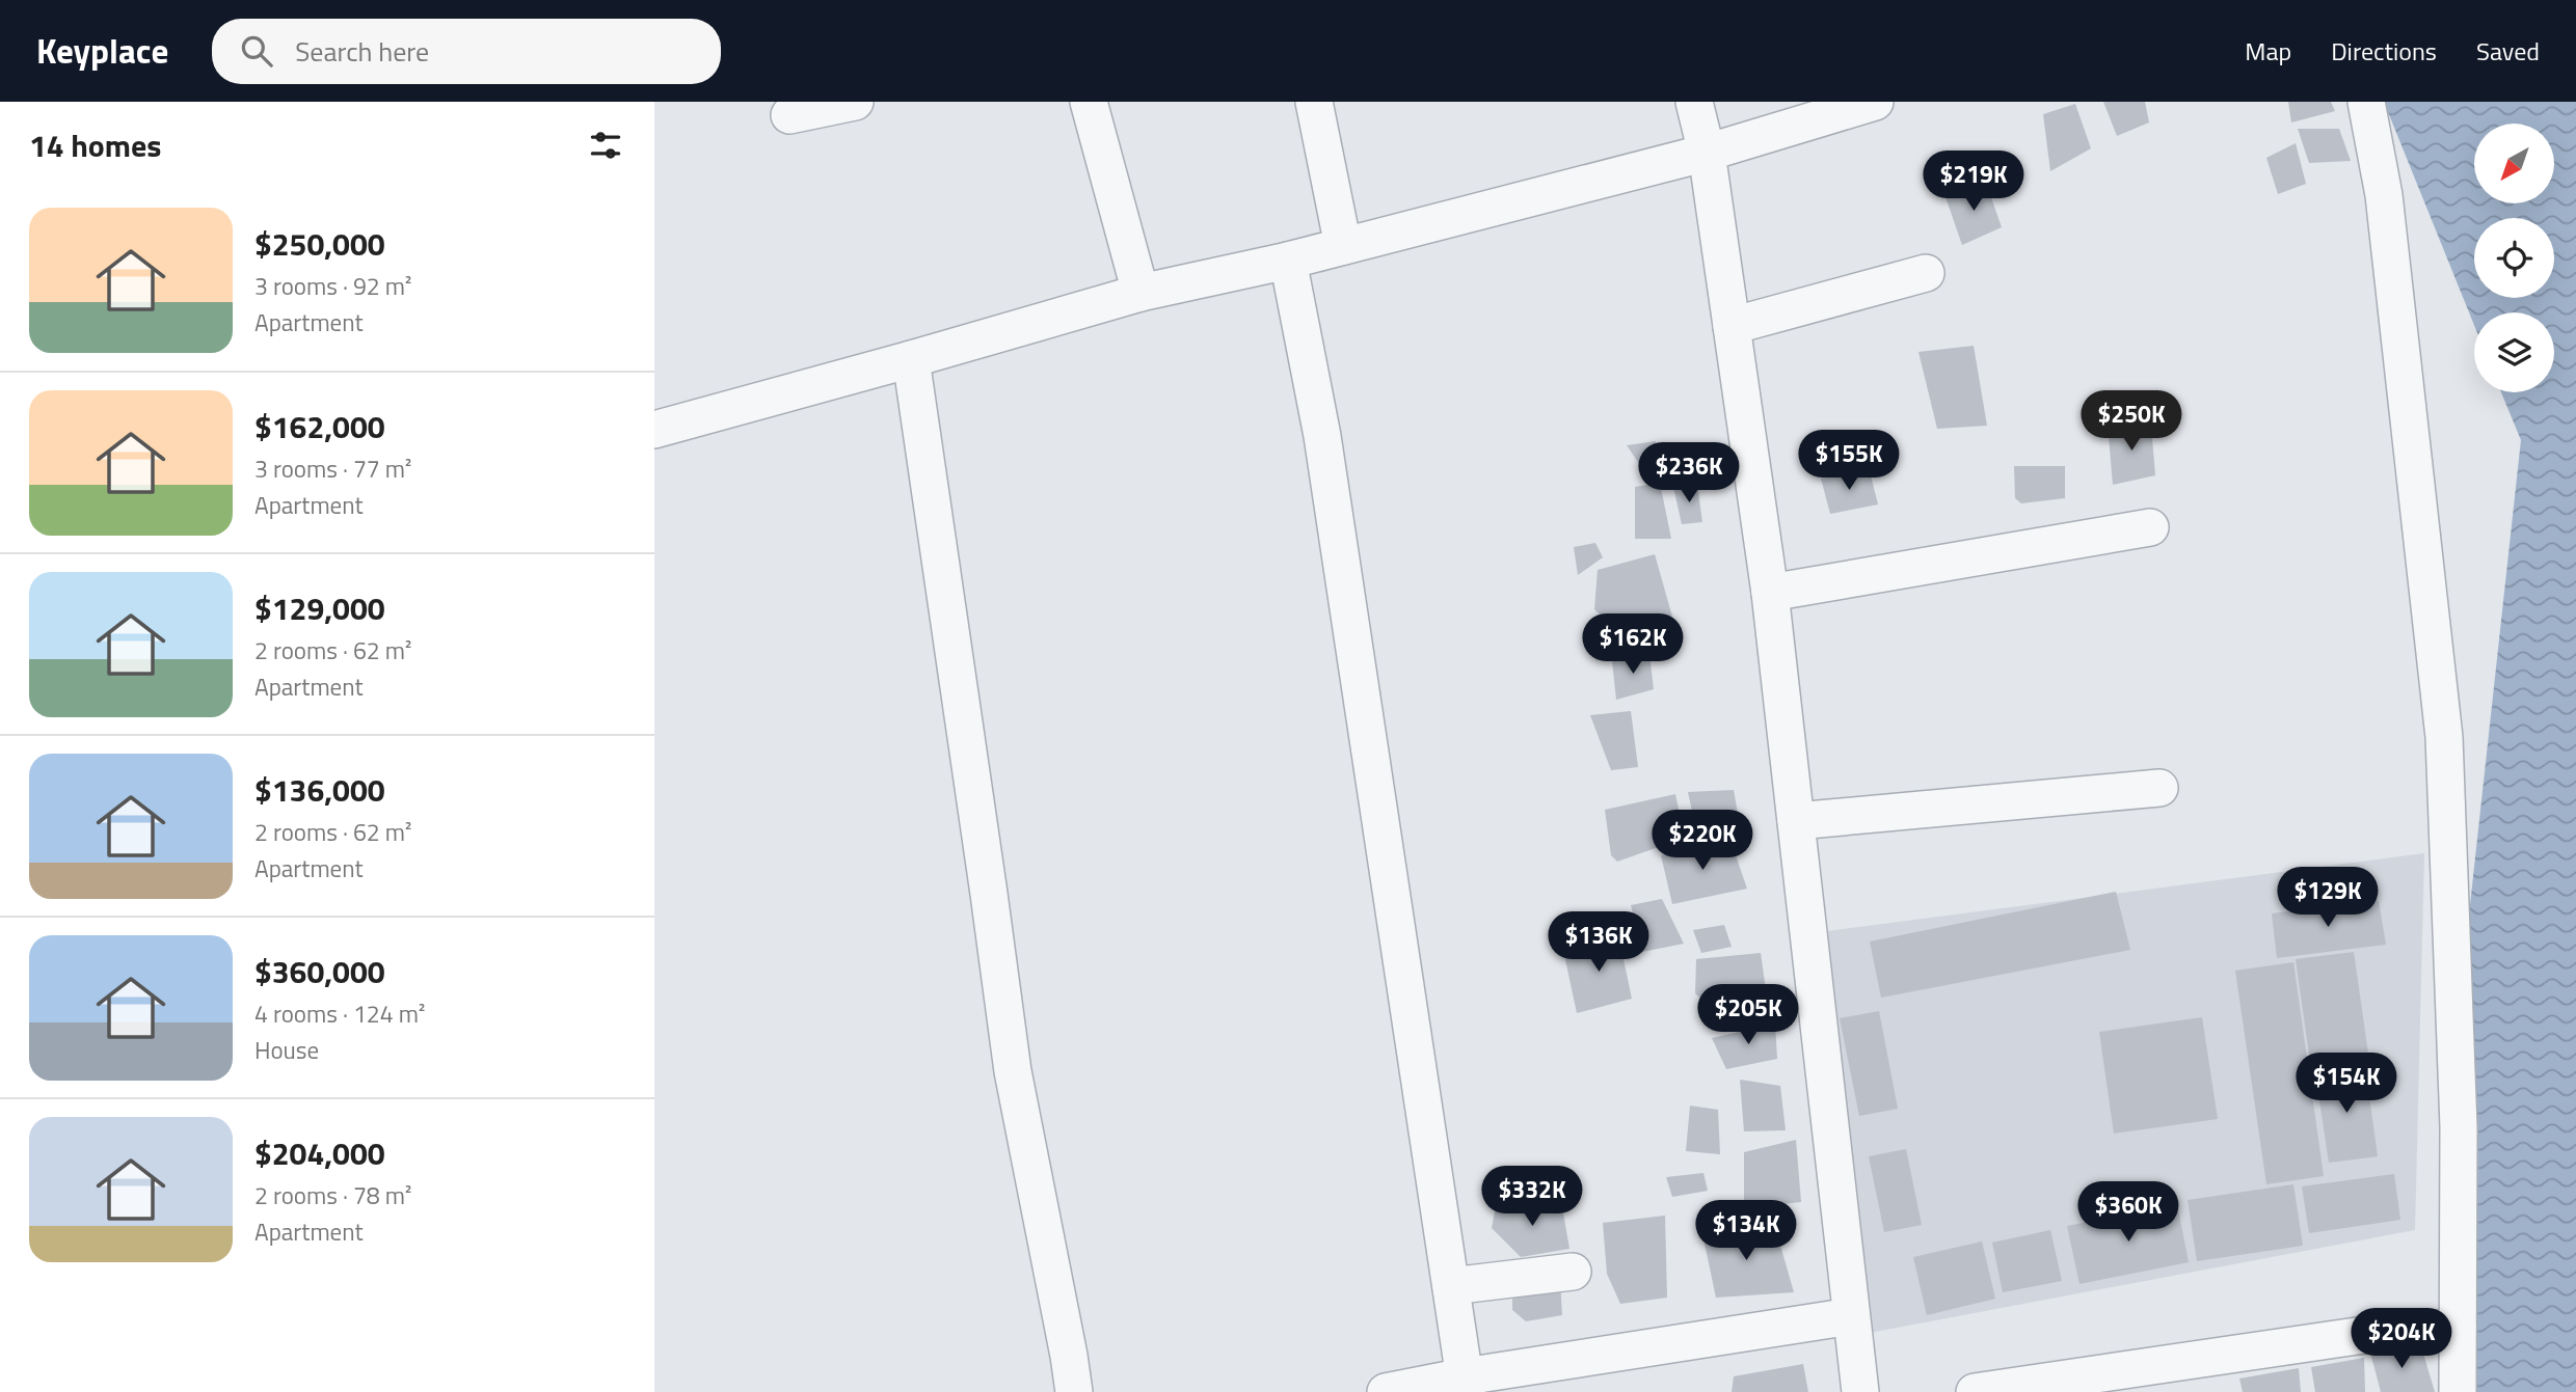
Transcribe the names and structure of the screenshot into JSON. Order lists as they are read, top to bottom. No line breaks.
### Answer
{"north":"bottom left","page":{"header":"Keyplace","search":"Search here","nav":["Map","Directions","Saved"],"heading":"14 homes","price":["$219K","$250K","$155K","$236K","$162K","$220K","$129K","$136K","$205K","$154K","$332K","$360K","$134K","$204K"],"list":[{"name":"$250,000","note":"3 rooms · 92 m² · Apartment"},{"name":"$162,000","note":"3 rooms · 77 m² · Apartment"},{"name":"$129,000","note":"2 rooms · 62 m² · Apartment"},{"name":"$136,000","note":"2 rooms · 62 m² · Apartment"},{"name":"$360,000","note":"4 rooms · 124 m² · House"},{"name":"$204,000","note":"2 rooms · 78 m² · Apartment"}]}}
